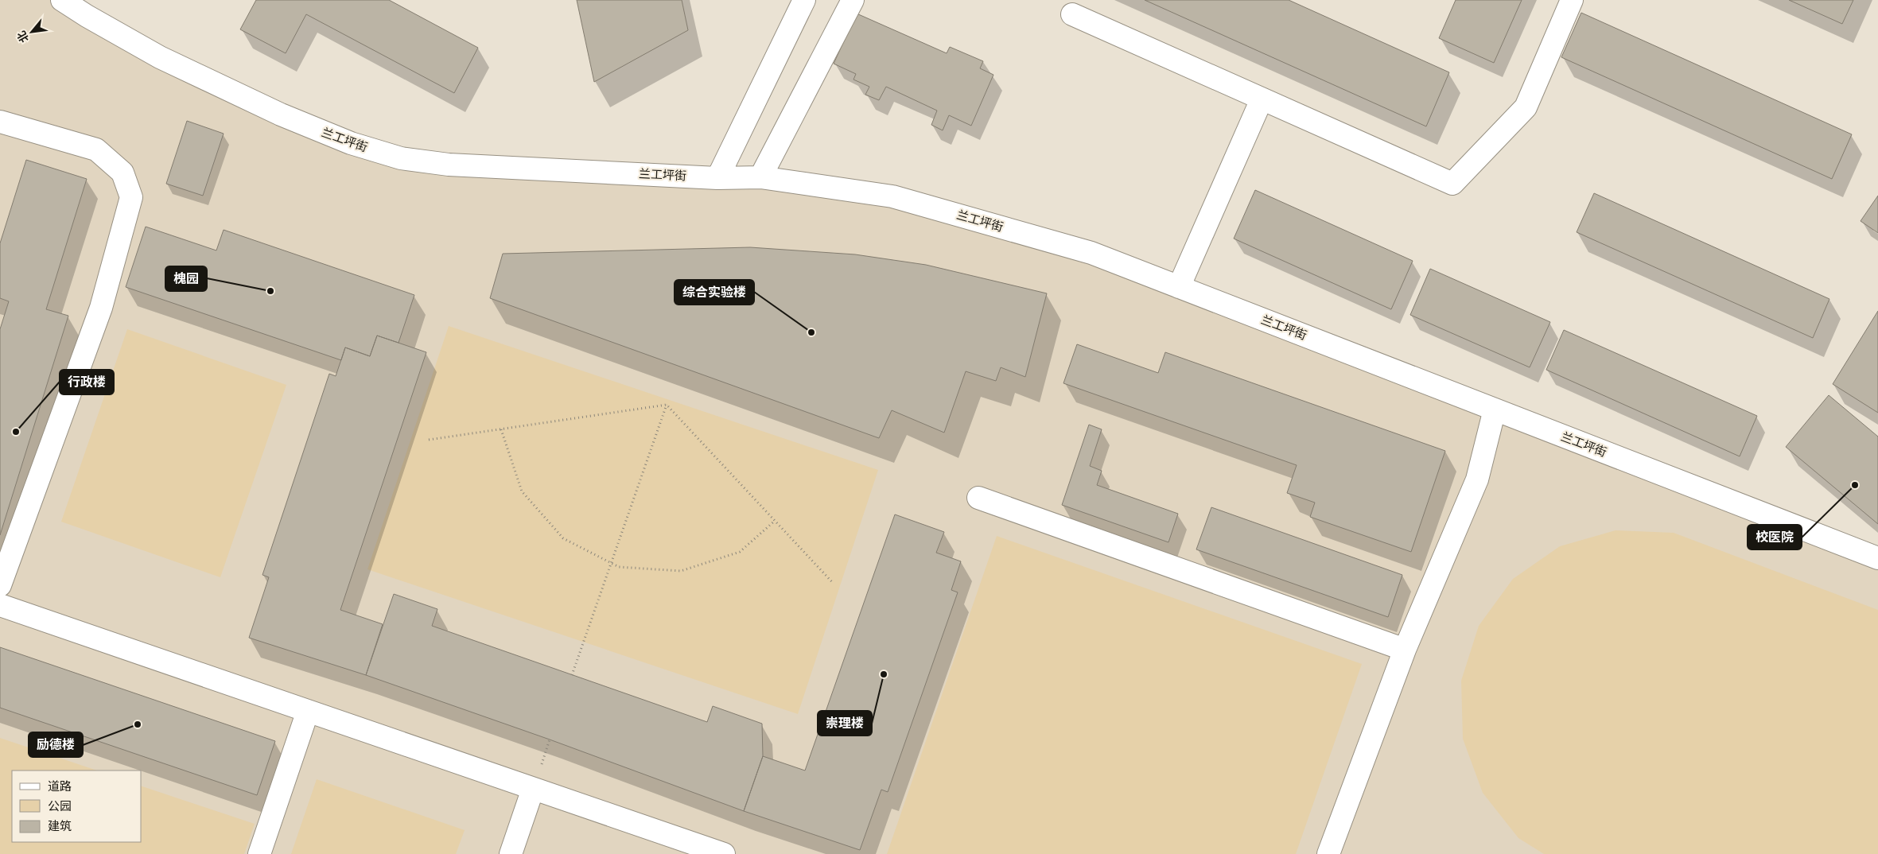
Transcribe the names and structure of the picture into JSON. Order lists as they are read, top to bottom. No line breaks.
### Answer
{"streets":{"street":["兰工坪街"]},"places":["槐园","综合实验楼","行政楼","校医院","崇理楼","励德楼"],"legend":["道路","公园","建筑"],"north":"bottom left"}
